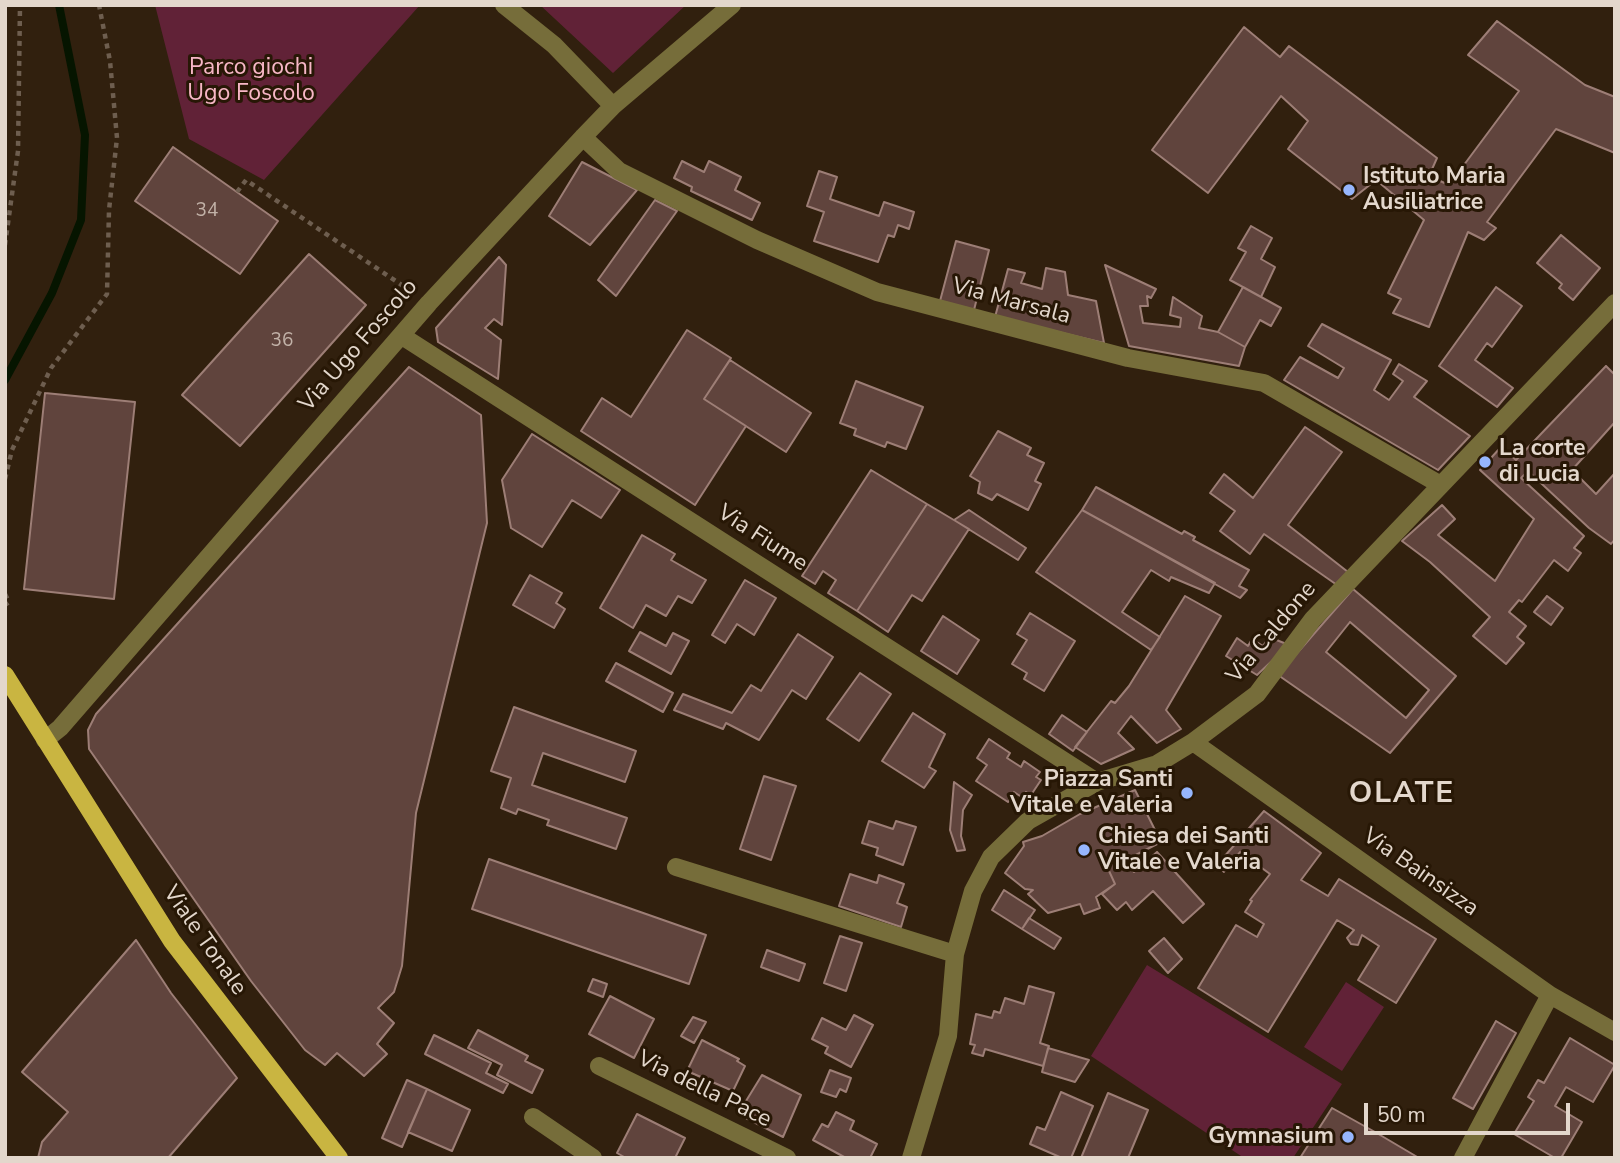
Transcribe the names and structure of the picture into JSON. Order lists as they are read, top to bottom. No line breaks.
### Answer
{"streets":{"main road":["Viale Tonale"],"street":["Via Marsala","Via Ugo Foscolo","Via Fiume","Via Caldone","Via Bainsizza","Via della Pace"]},"crossings":[["Via Marsala","Via Ugo Foscolo"],["Via Marsala","Via Caldone"],["Via Ugo Foscolo","Via Fiume"],["Via Ugo Foscolo","Viale Tonale"],["Via Fiume","Via Caldone"],["Via Caldone","Via Bainsizza"]],"districts":["OLATE"],"parks":["Parco giochi Ugo Foscolo"],"places":["Istituto Maria Ausiliatrice","La corte di Lucia","Piazza Santi Vitale e Valeria","Chiesa dei Santi Vitale e Valeria","Gymnasium"],"house_numbers":["34","36"],"scale_bar":"50 m"}
